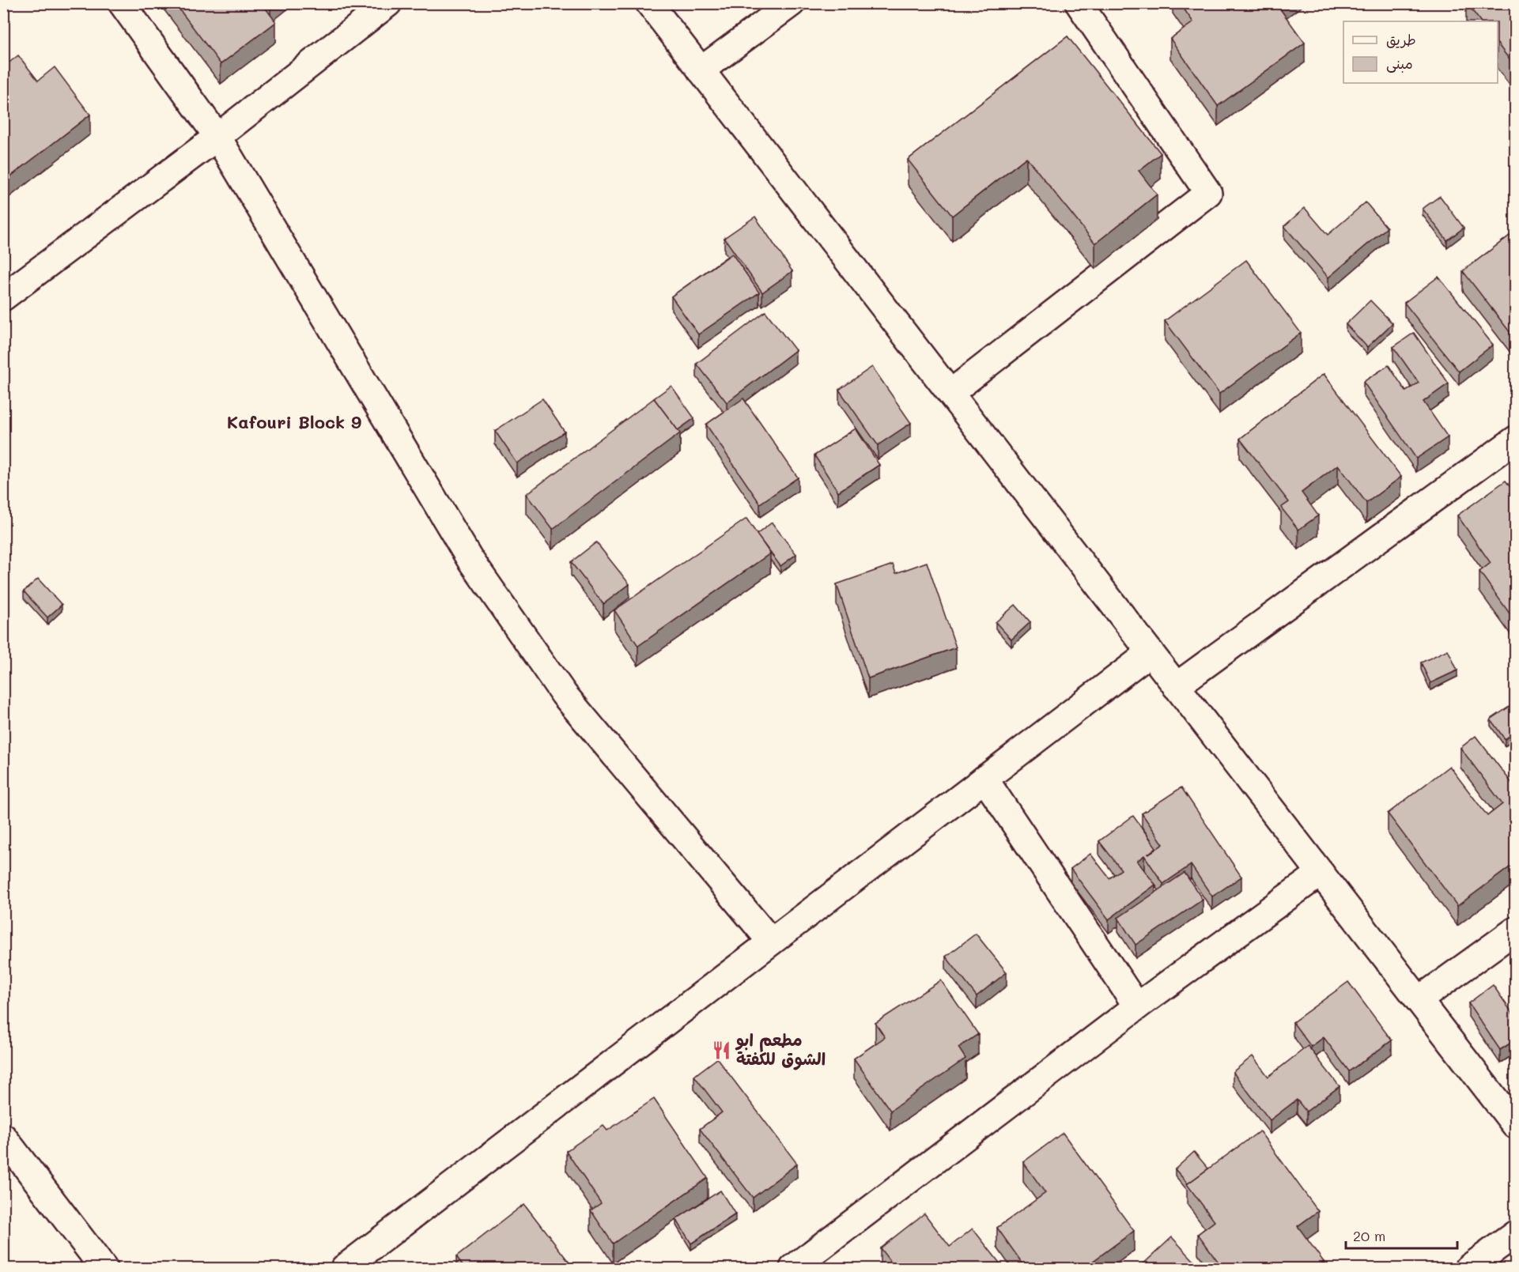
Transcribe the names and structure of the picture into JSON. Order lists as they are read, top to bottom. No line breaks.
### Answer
{"districts":["Kafouri Block 9"],"places":{"restaurant":["مطعم ابو الشوق للكفتة"]},"legend":["طريق","مبنى"],"scale_bar":"20 m"}
